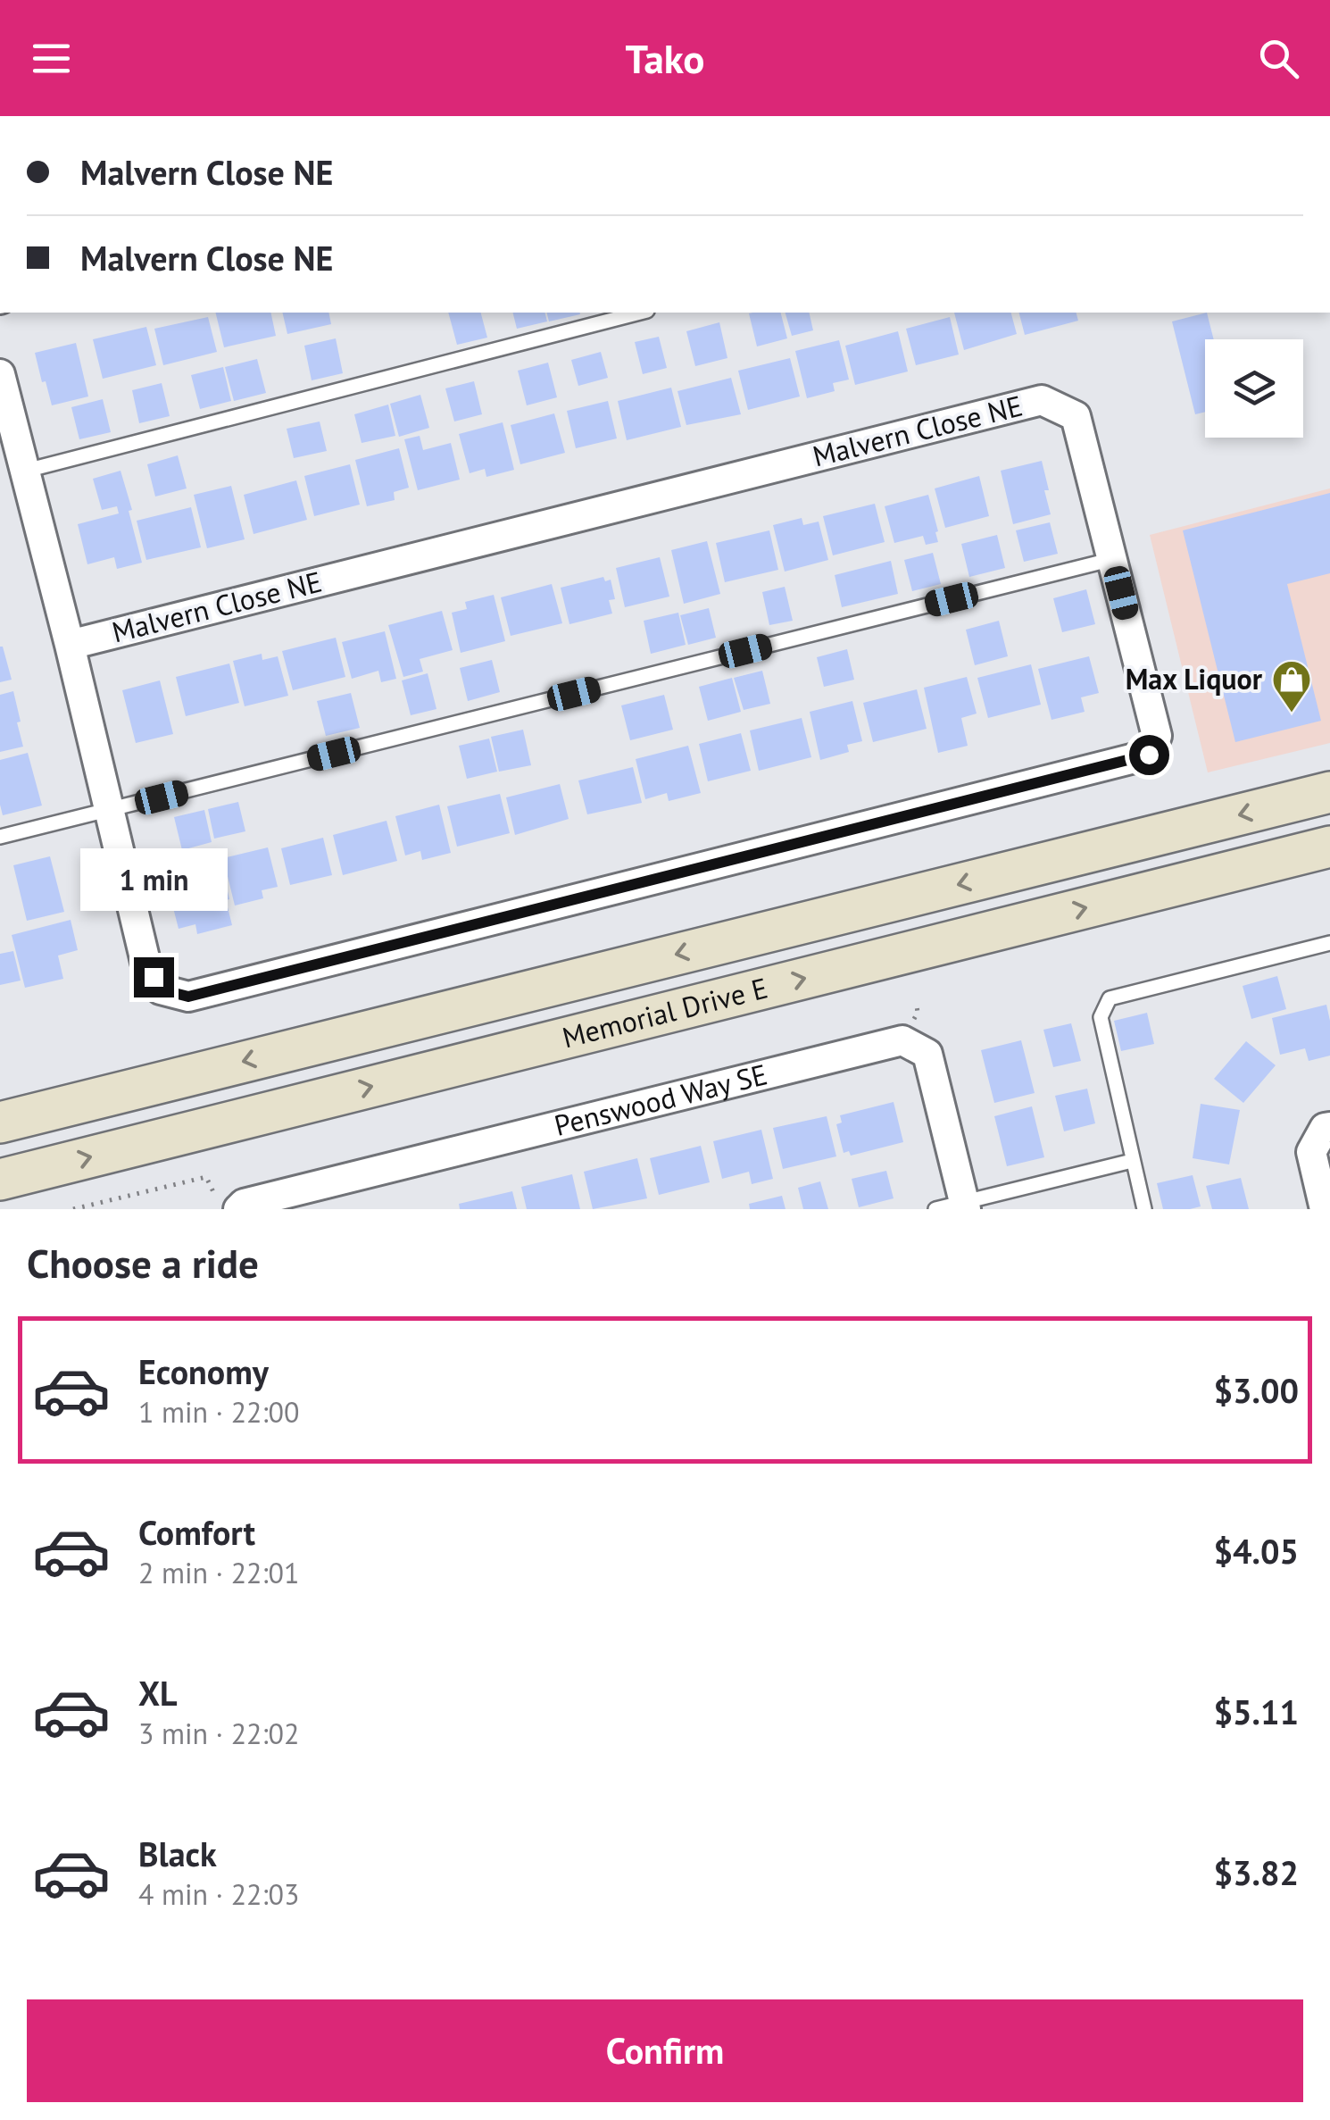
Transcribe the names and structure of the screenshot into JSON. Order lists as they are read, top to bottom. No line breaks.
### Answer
{"streets":{"main road":["Memorial Drive E"],"street":["Malvern Close NE","Penswood Way SE"]},"places":{"shop":["Max Liquor"]},"page":{"header":"Tako","banner":["Malvern Close NE","Malvern Close NE"],"bubble":"1 min","heading":"Choose a ride","list":[{"name":"Economy","note":"1 min · 22:00","value":"$3.00"},{"name":"Comfort","note":"2 min · 22:01","value":"$4.05"},{"name":"XL","note":"3 min · 22:02","value":"$5.11"},{"name":"Black","note":"4 min · 22:03","value":"$3.82"}],"buttons":"Confirm"}}
